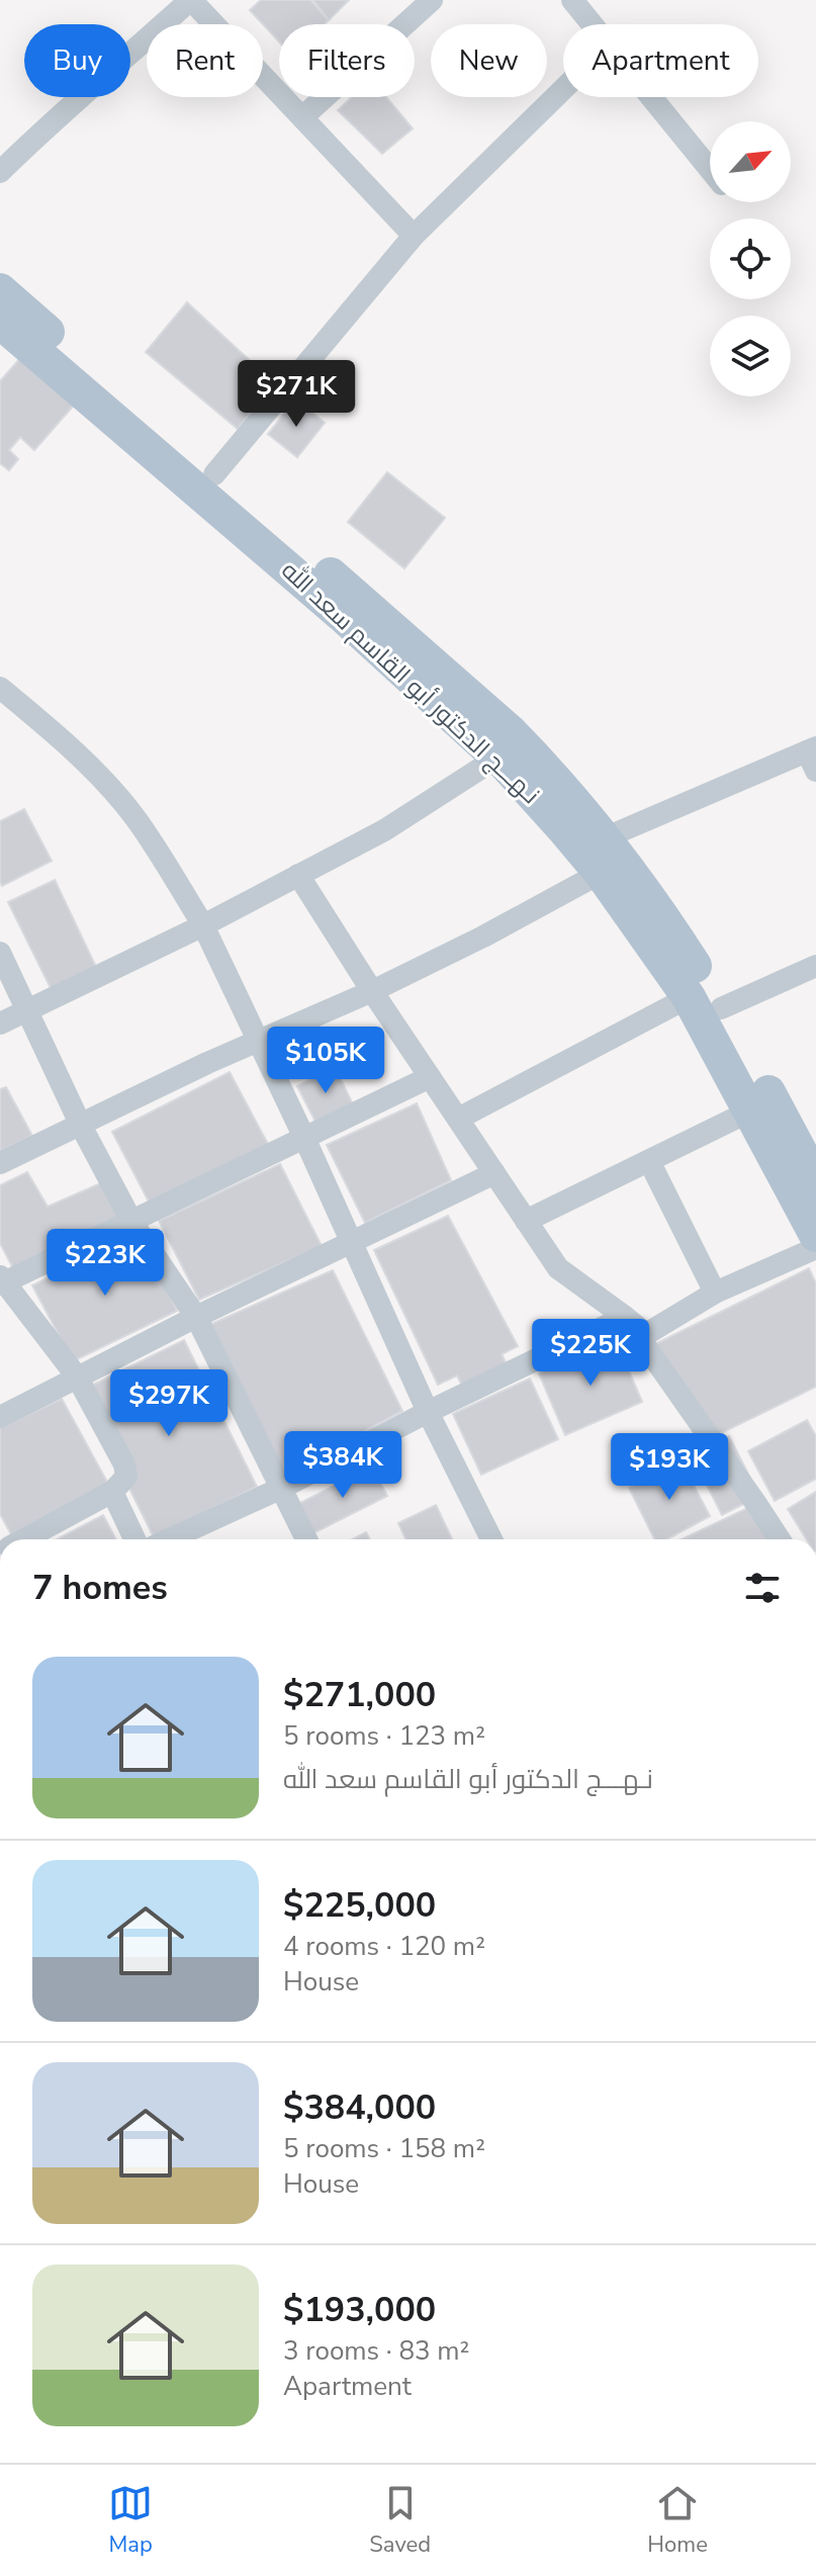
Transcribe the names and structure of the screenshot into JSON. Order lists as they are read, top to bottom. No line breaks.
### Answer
{"streets":{"main road":["نـهـــج الدكتور أبو القاسم سعد الله"]},"north":"top right","page":{"chip":["Buy","Rent","Filters","New","Apartment"],"price":["$271K","$105K","$223K","$225K","$297K","$384K","$193K"],"heading":"7 homes","list":[{"name":"$271,000","note":"5 rooms · 123 m² · نـهـــج الدكتور أبو القاسم سعد الله"},{"name":"$225,000","note":"4 rooms · 120 m² · House"},{"name":"$384,000","note":"5 rooms · 158 m² · House"},{"name":"$193,000","note":"3 rooms · 83 m² · Apartment"}],"tabs":["Map","Saved","Home"]}}
